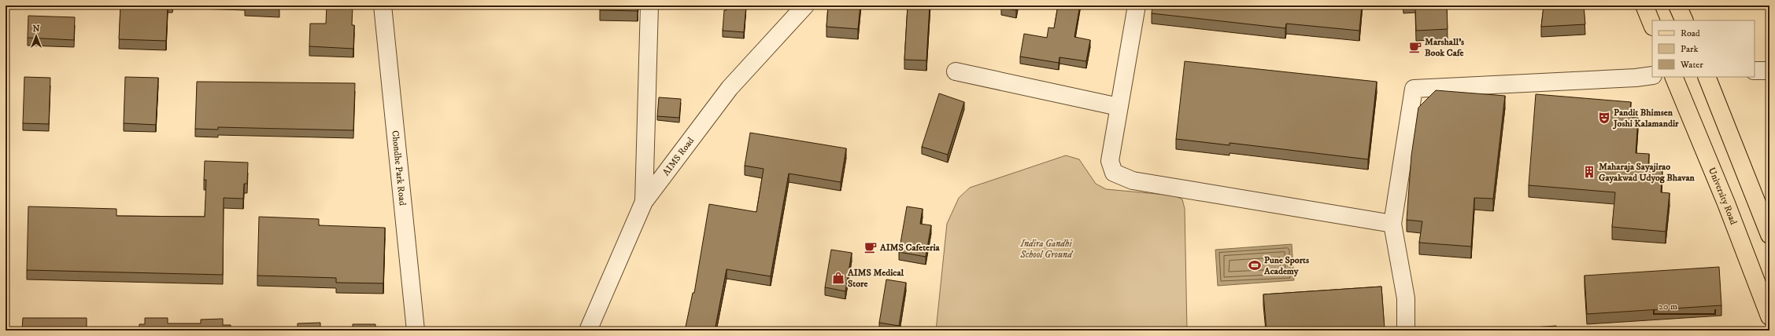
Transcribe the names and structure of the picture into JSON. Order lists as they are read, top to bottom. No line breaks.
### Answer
{"streets":{"main road":["University Road"],"street":["AIMS Road","Chondhe Park Road"]},"parks":["Indira Gandhi School Ground"],"places":{"cafe":["Marshall's Book Cafe","AIMS Cafeteria"],"theatre":["Pandit Bhimsen Joshi Kalamandir"],"building":["Maharaja Sayajirao Gayakwad Udyog Bhavan"],"sports":["Pune Sports Academy"],"shop":["AIMS Medical Store"]},"legend":["Road","Park","Water"],"scale_bar":"20 m","north":"top"}
